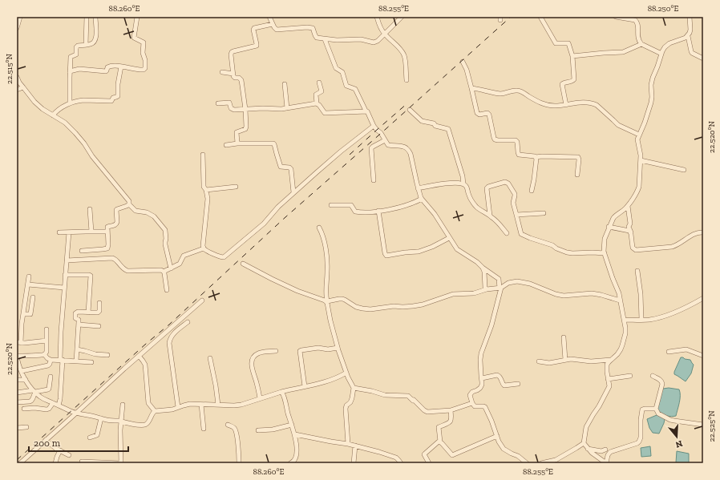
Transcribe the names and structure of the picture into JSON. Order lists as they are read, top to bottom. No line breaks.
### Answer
{"scale_bar":"200 m","north":"bottom","coordinates":["88.260°E","88.255°E","88.250°E","22.515°N","22.520°N","22.525°N"]}
